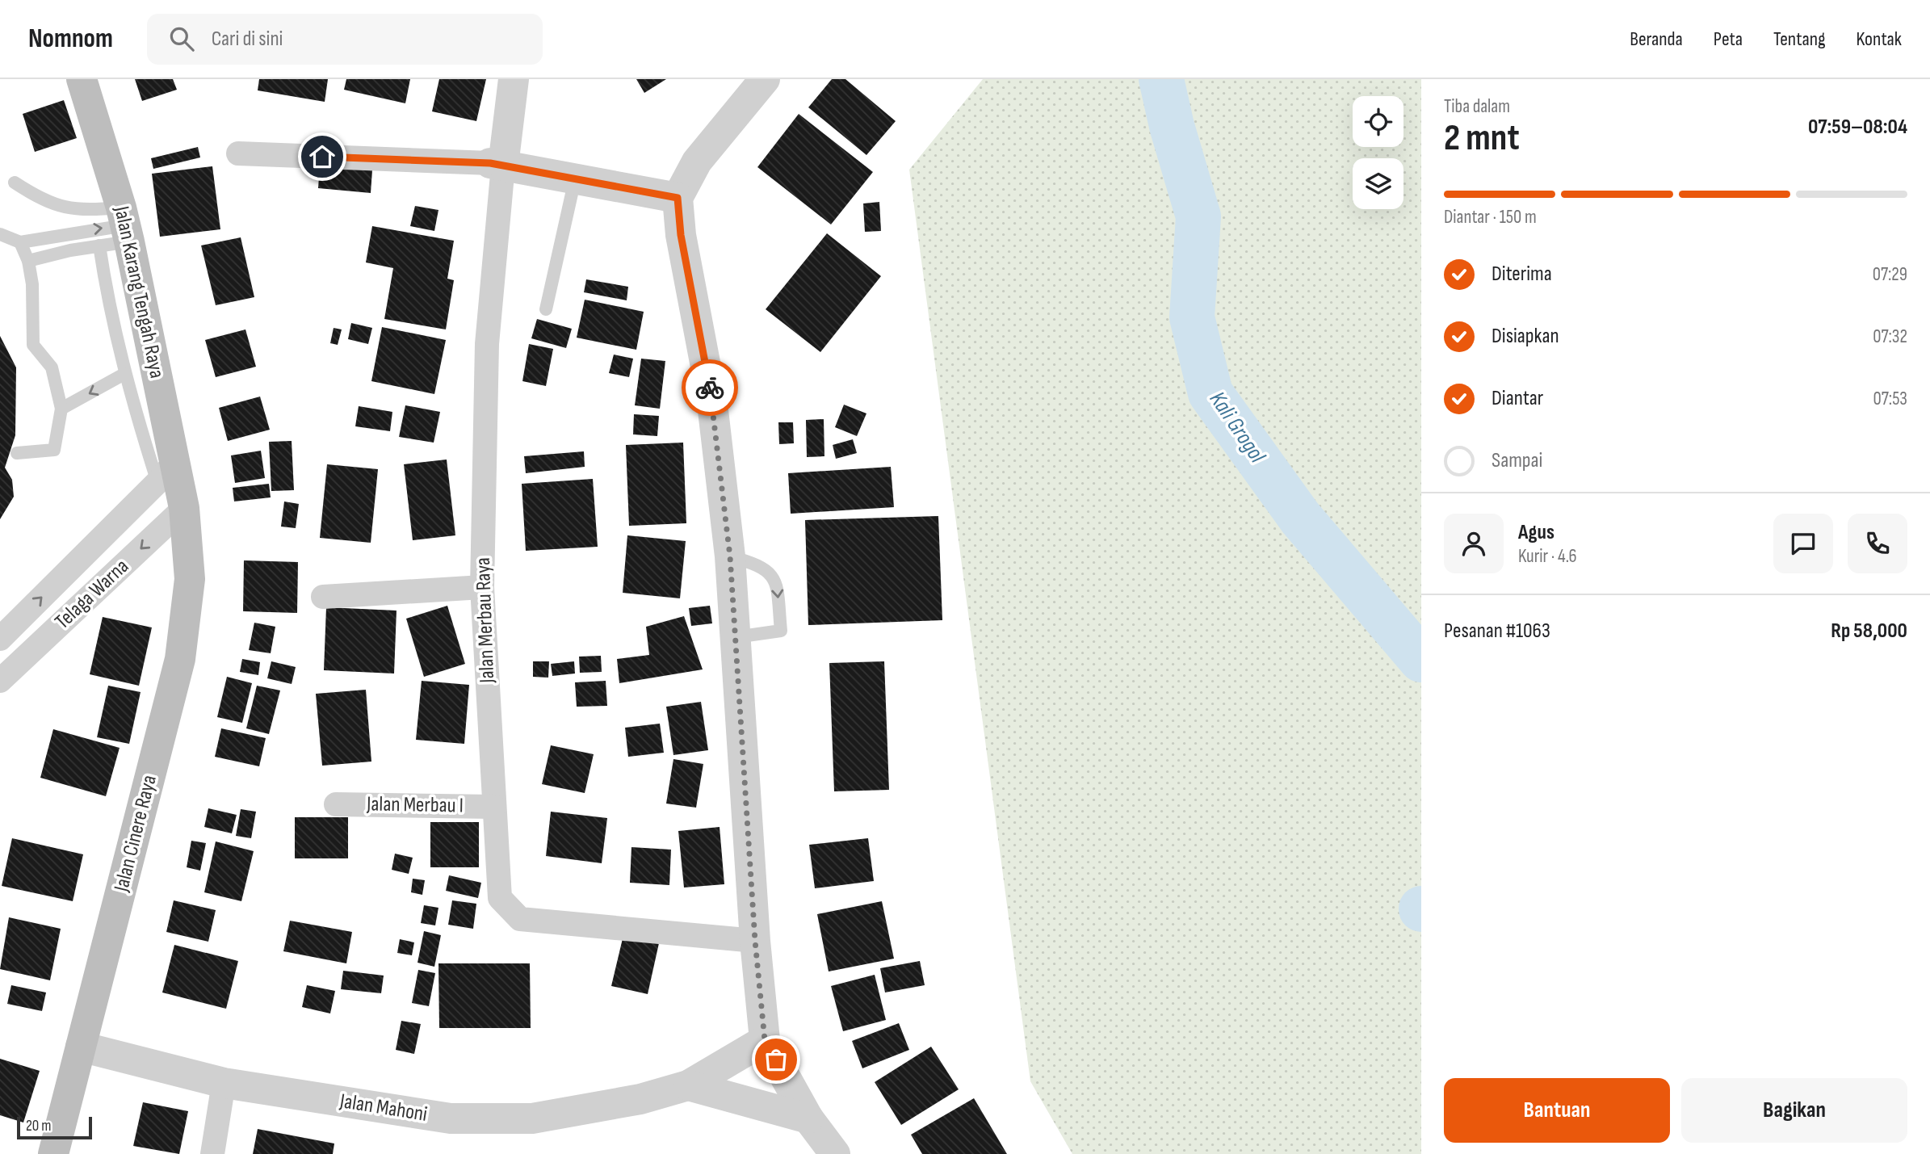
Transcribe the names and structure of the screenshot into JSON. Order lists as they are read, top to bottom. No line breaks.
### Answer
{"streets":{"main road":["Jalan Karang Tengah Raya","Jalan Cinere Raya"],"street":["Telaga Warna","Jalan Merbau Raya","Jalan Merbau I","Jalan Mahoni"]},"crossings":[["Jalan Karang Tengah Raya","Telaga Warna"],["Jalan Karang Tengah Raya","Jalan Cinere Raya"],["Telaga Warna","Jalan Cinere Raya"],["Jalan Merbau Raya","Jalan Merbau I"],["Jalan Cinere Raya","Jalan Mahoni"]],"water":["Kali Grogol"],"scale_bar":"20 m","page":{"header":"Nomnom","search":"Cari di sini","nav":["Beranda","Peta","Tentang","Kontak"],"heading":["2 mnt","Tiba dalam","07:59–08:04"],"panel":["Agus","Kurir · 4.6","Pesanan #1063","Rp 58,000"],"bar":"Diantar · 150 m","list":[["Diterima","07:29"],["Disiapkan","07:32"],["Diantar","07:53"],"Sampai"],"buttons":["Bantuan","Bagikan"],"scale":"20 m"}}
